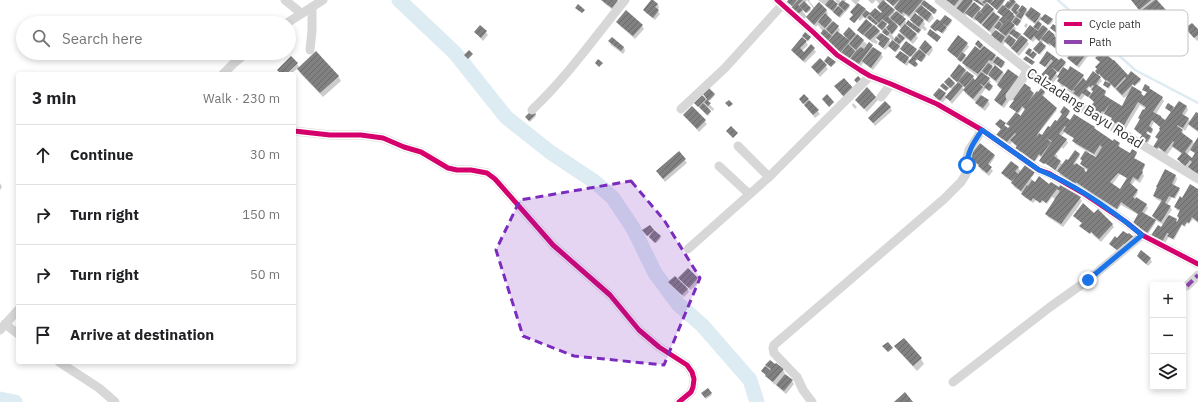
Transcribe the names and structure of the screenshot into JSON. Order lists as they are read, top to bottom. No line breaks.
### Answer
{"streets":{"street":["Calzadang Bayu Road"]},"legend":["Cycle path","Path"],"page":{"search":"Search here","heading":["3 min","Walk · 230 m"],"list":[["Continue","30 m"],["Turn right","150 m"],["Turn right","50 m"],"Arrive at destination"],"map_buttons":["+","−"]}}
